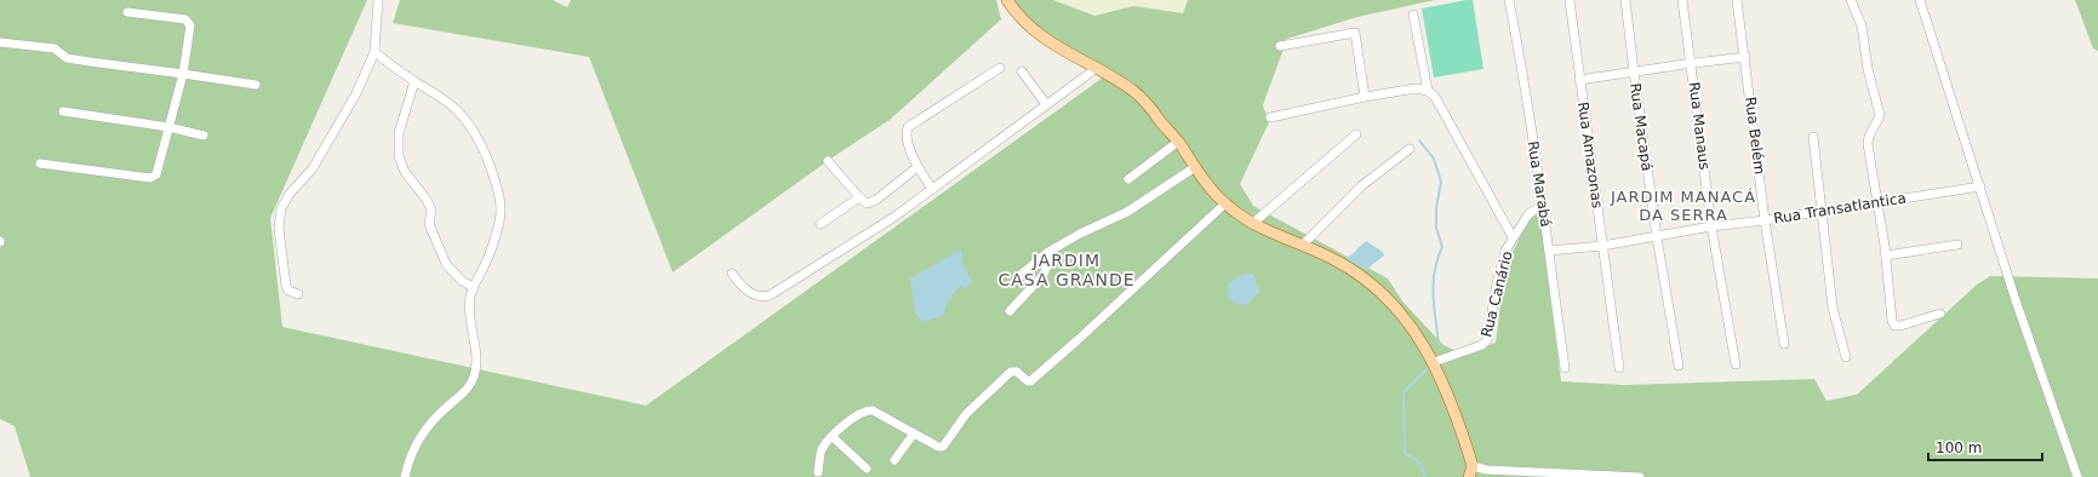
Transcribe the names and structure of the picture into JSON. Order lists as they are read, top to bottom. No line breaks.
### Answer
{"streets":{"street":["Rua Manaus","Rua Macapá","Rua Belém","Rua Amazonas","Rua Marabá","Rua Transatlantica","Rua Canário"]},"crossings":[["Rua Manaus","Rua Transatlantica"],["Rua Macapá","Rua Transatlantica"],["Rua Belém","Rua Transatlantica"],["Rua Amazonas","Rua Transatlantica"],["Rua Marabá","Rua Transatlantica"],["Rua Marabá","Rua Canário"]],"districts":["JARDIM MANACÁ DA SERRA","JARDIM CASA GRANDE"],"scale_bar":"100 m"}
